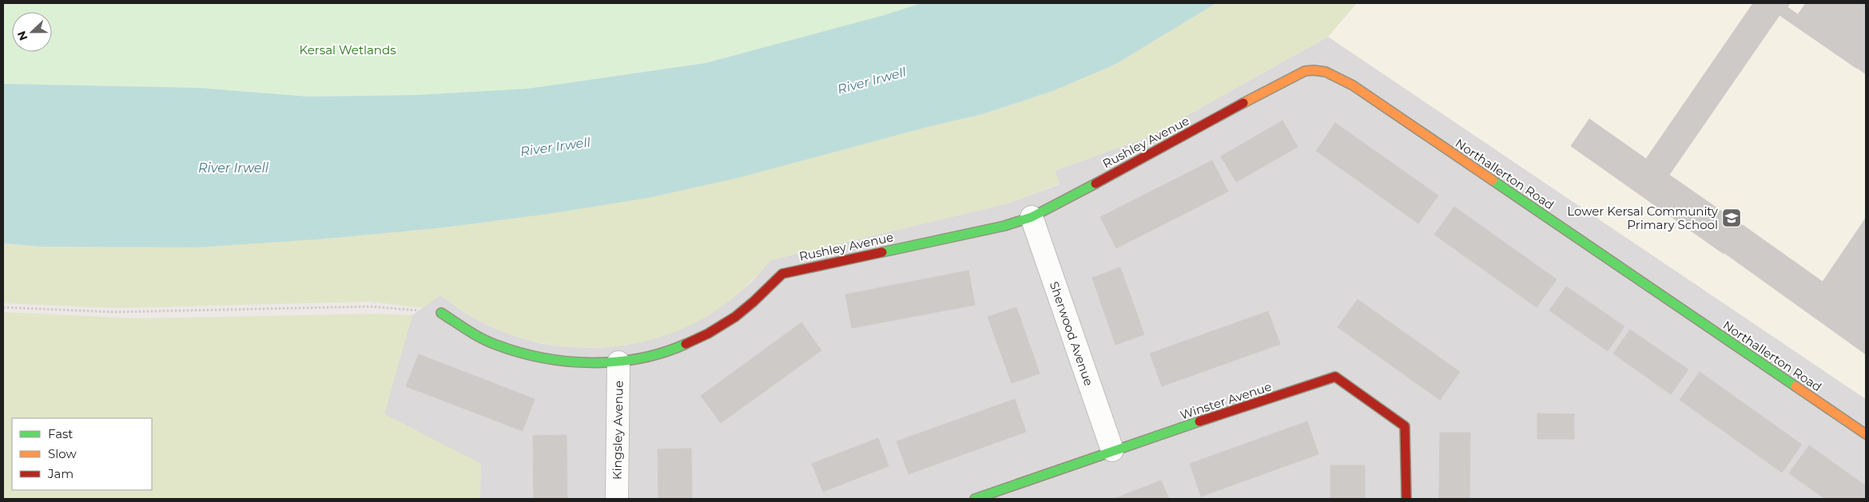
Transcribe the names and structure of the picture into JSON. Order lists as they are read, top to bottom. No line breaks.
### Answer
{"streets":{"street":["Rushley Avenue","Northallerton Road","Sherwood Avenue","Winster Avenue","Kingsley Avenue"]},"crossings":[["Rushley Avenue","Northallerton Road"],["Rushley Avenue","Sherwood Avenue"],["Rushley Avenue","Kingsley Avenue"],["Sherwood Avenue","Winster Avenue"]],"water":["River Irwell"],"parks":["Kersal Wetlands"],"places":{"school or university":["Lower Kersal Community Primary School"]},"legend":["Fast","Slow","Jam"],"north":"left"}
